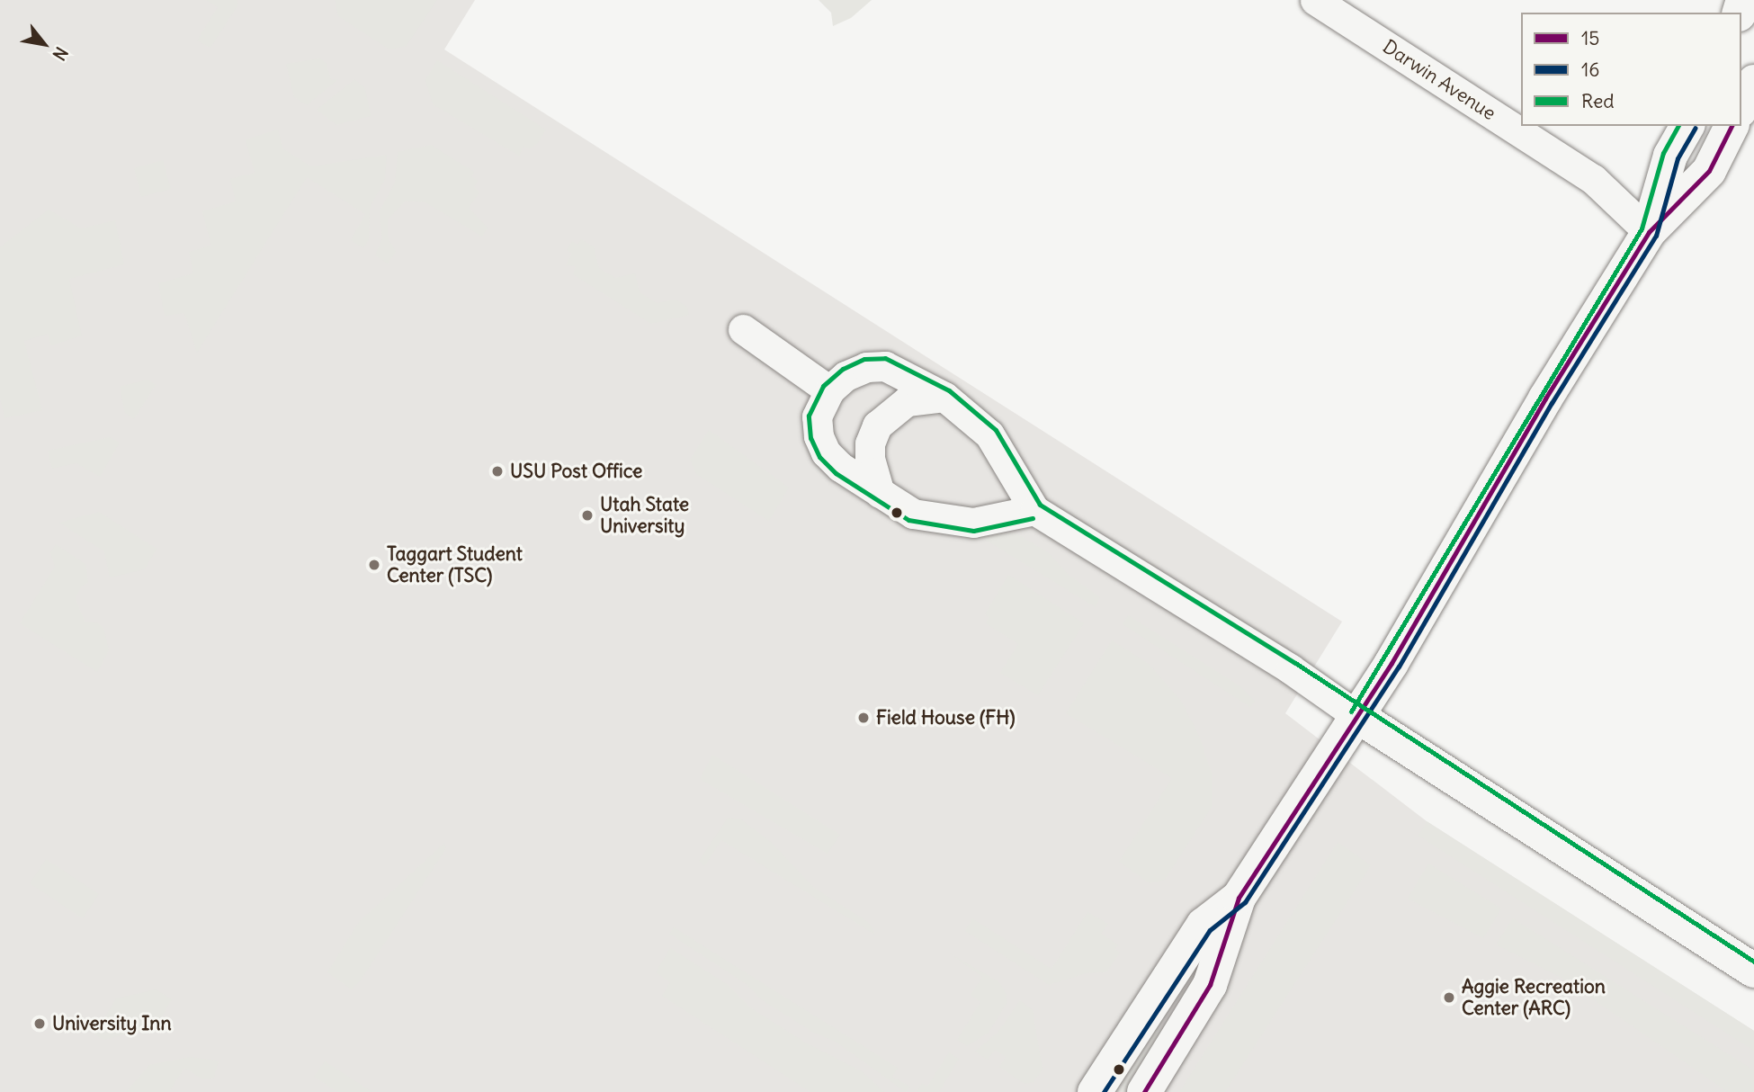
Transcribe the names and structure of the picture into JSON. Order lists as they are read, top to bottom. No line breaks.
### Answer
{"streets":{"street":["Darwin Avenue"]},"places":["USU Post Office","Utah State University","Taggart Student Center (TSC)","Field House (FH)","Aggie Recreation Center (ARC)","University Inn"],"lines":["transit line 15","transit line Red","transit line 16"],"legend":["15","16","Red"],"north":"bottom right"}
